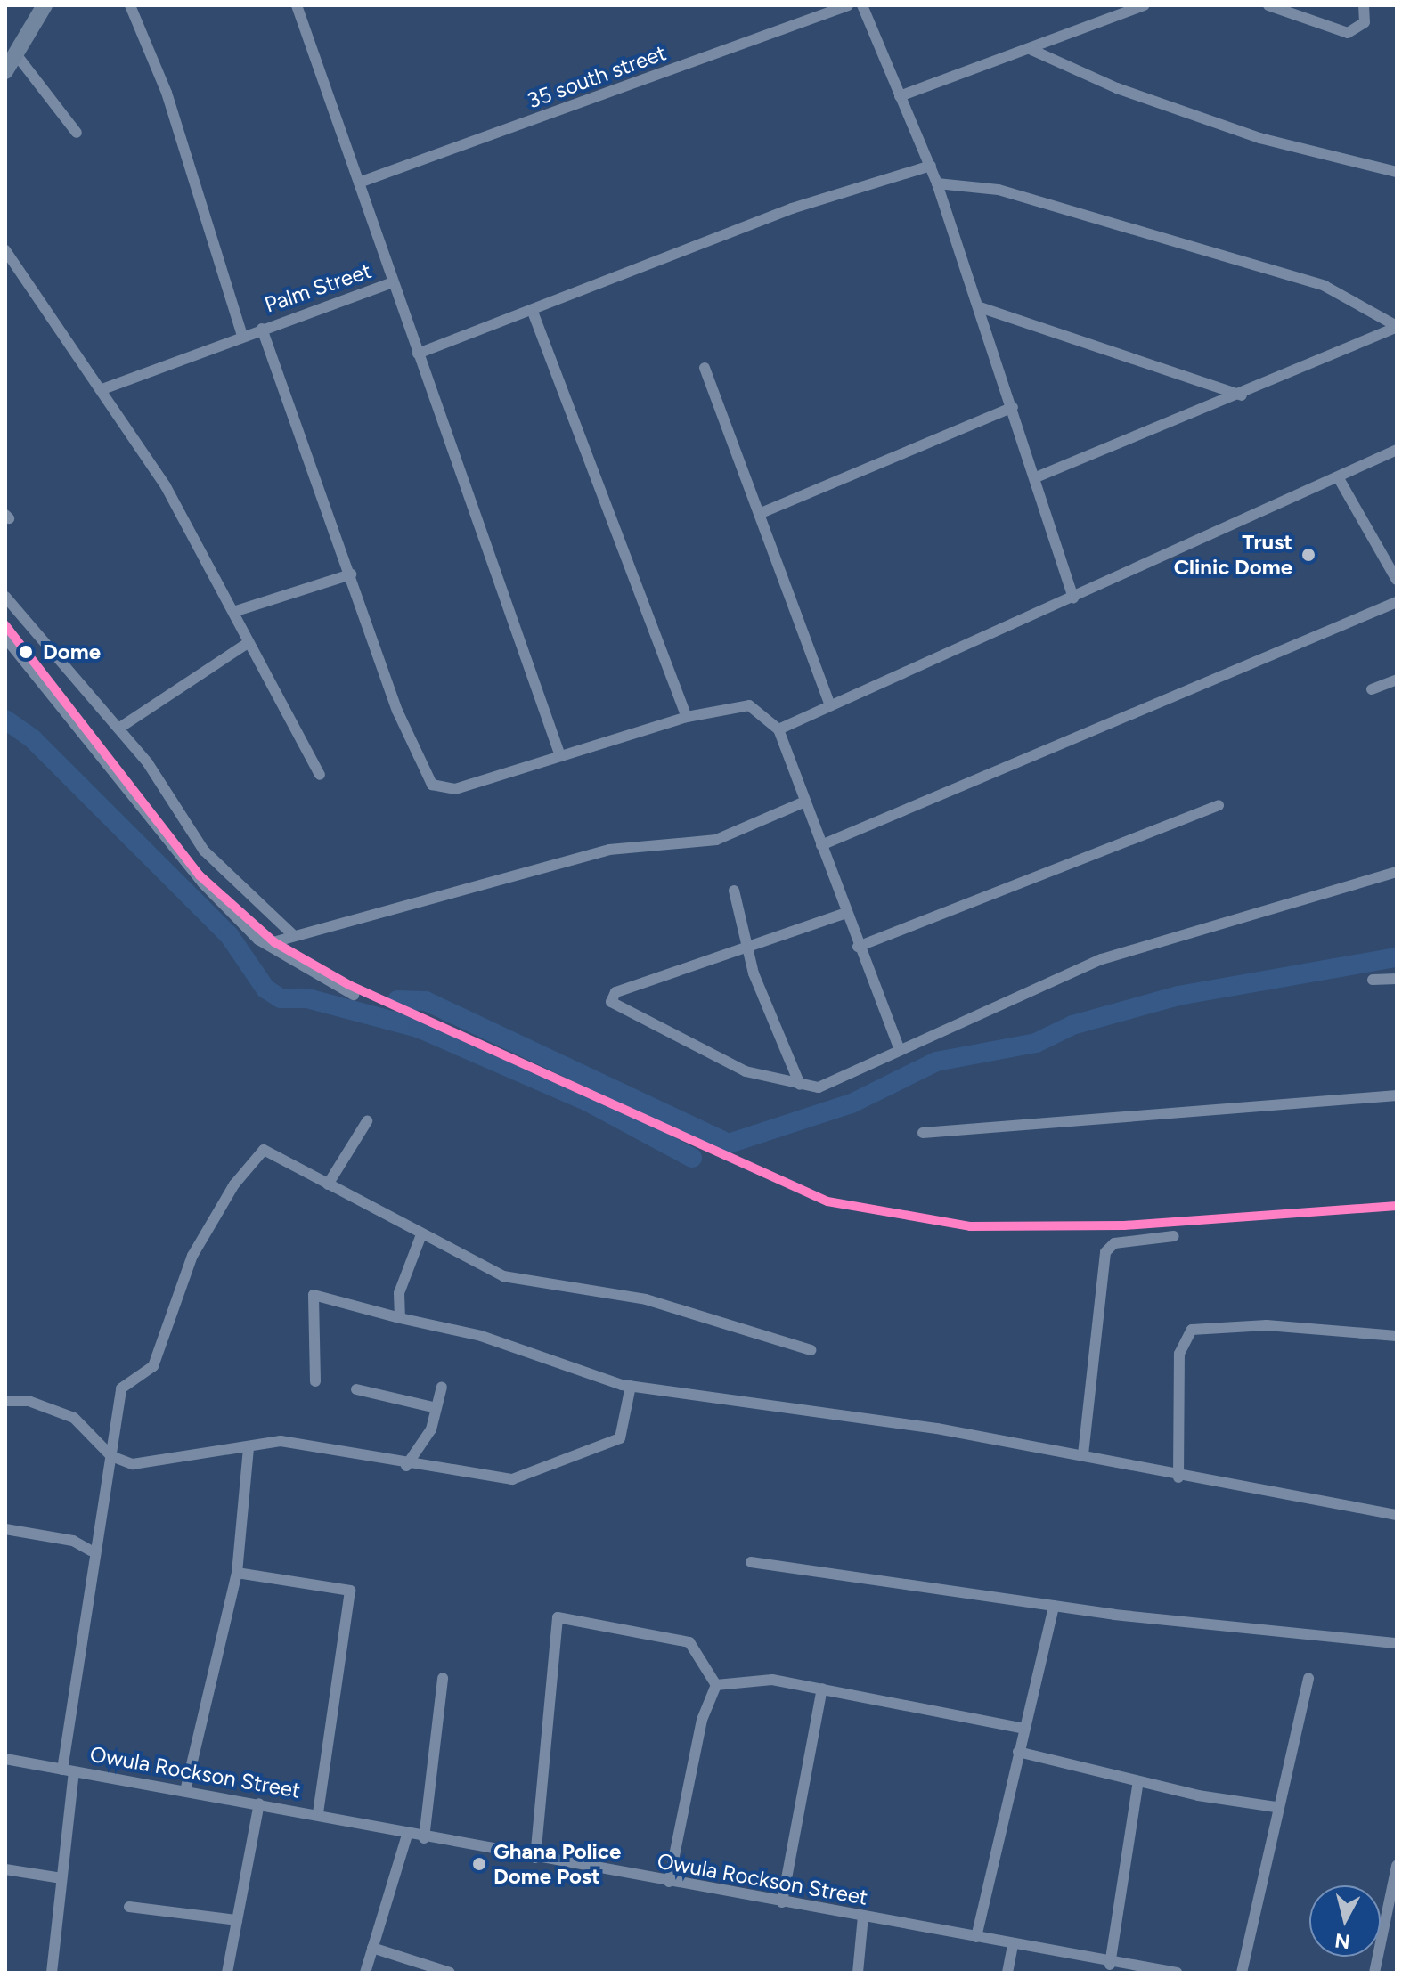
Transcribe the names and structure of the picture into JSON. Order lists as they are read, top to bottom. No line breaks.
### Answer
{"streets":{"street":["35 south street","Palm Street","Owula Rockson Street"]},"crossings":[["35 south street","Palm Street"]],"places":["Trust Clinic Dome","Dome","Ghana Police Dome Post"],"north":"bottom"}
